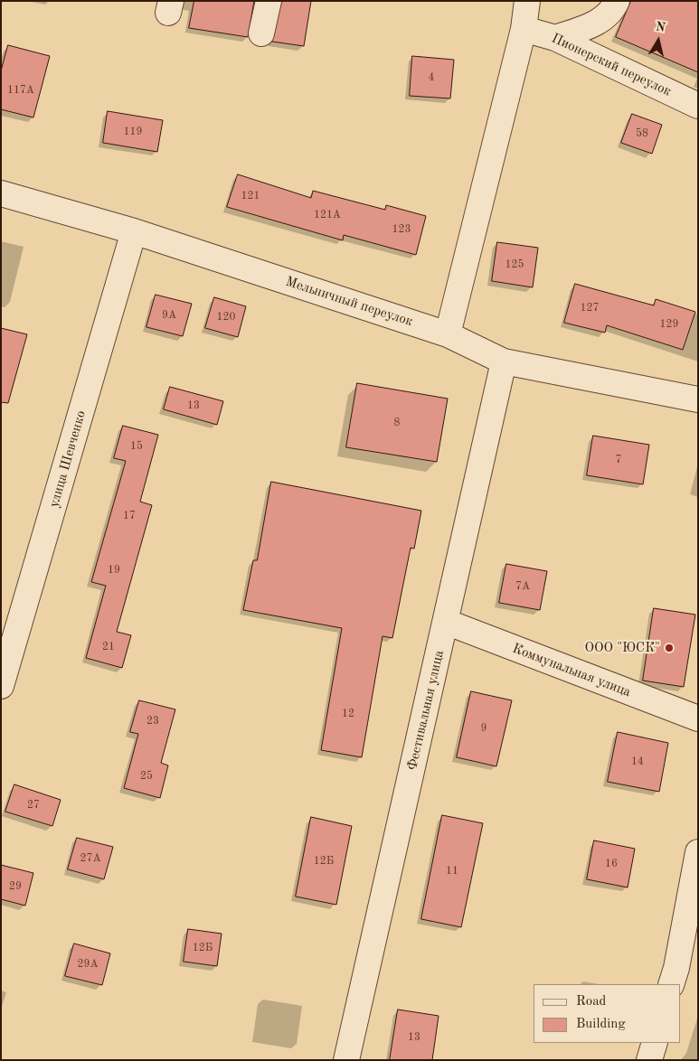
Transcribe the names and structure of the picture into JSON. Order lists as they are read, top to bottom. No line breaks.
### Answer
{"streets":{"street":["Пионерский переулок","Мельничный переулок","улица Шевченко","Коммунальная улица","Фестивальная улица"]},"crossings":[["Мельничный переулок","улица Шевченко"],["Мельничный переулок","Фестивальная улица"],["Коммунальная улица","Фестивальная улица"]],"places":["ООО \"ЮСК\""],"house_numbers":["4","117А","119","58","121","121А","123","125","127","9А","120","129","13","8","15","7","17","19","7А","21","12","23","9","14","25","27","27А","12Б","16","11","29","12Б","29А","13"],"legend":["Road","Building"],"north":"top"}
